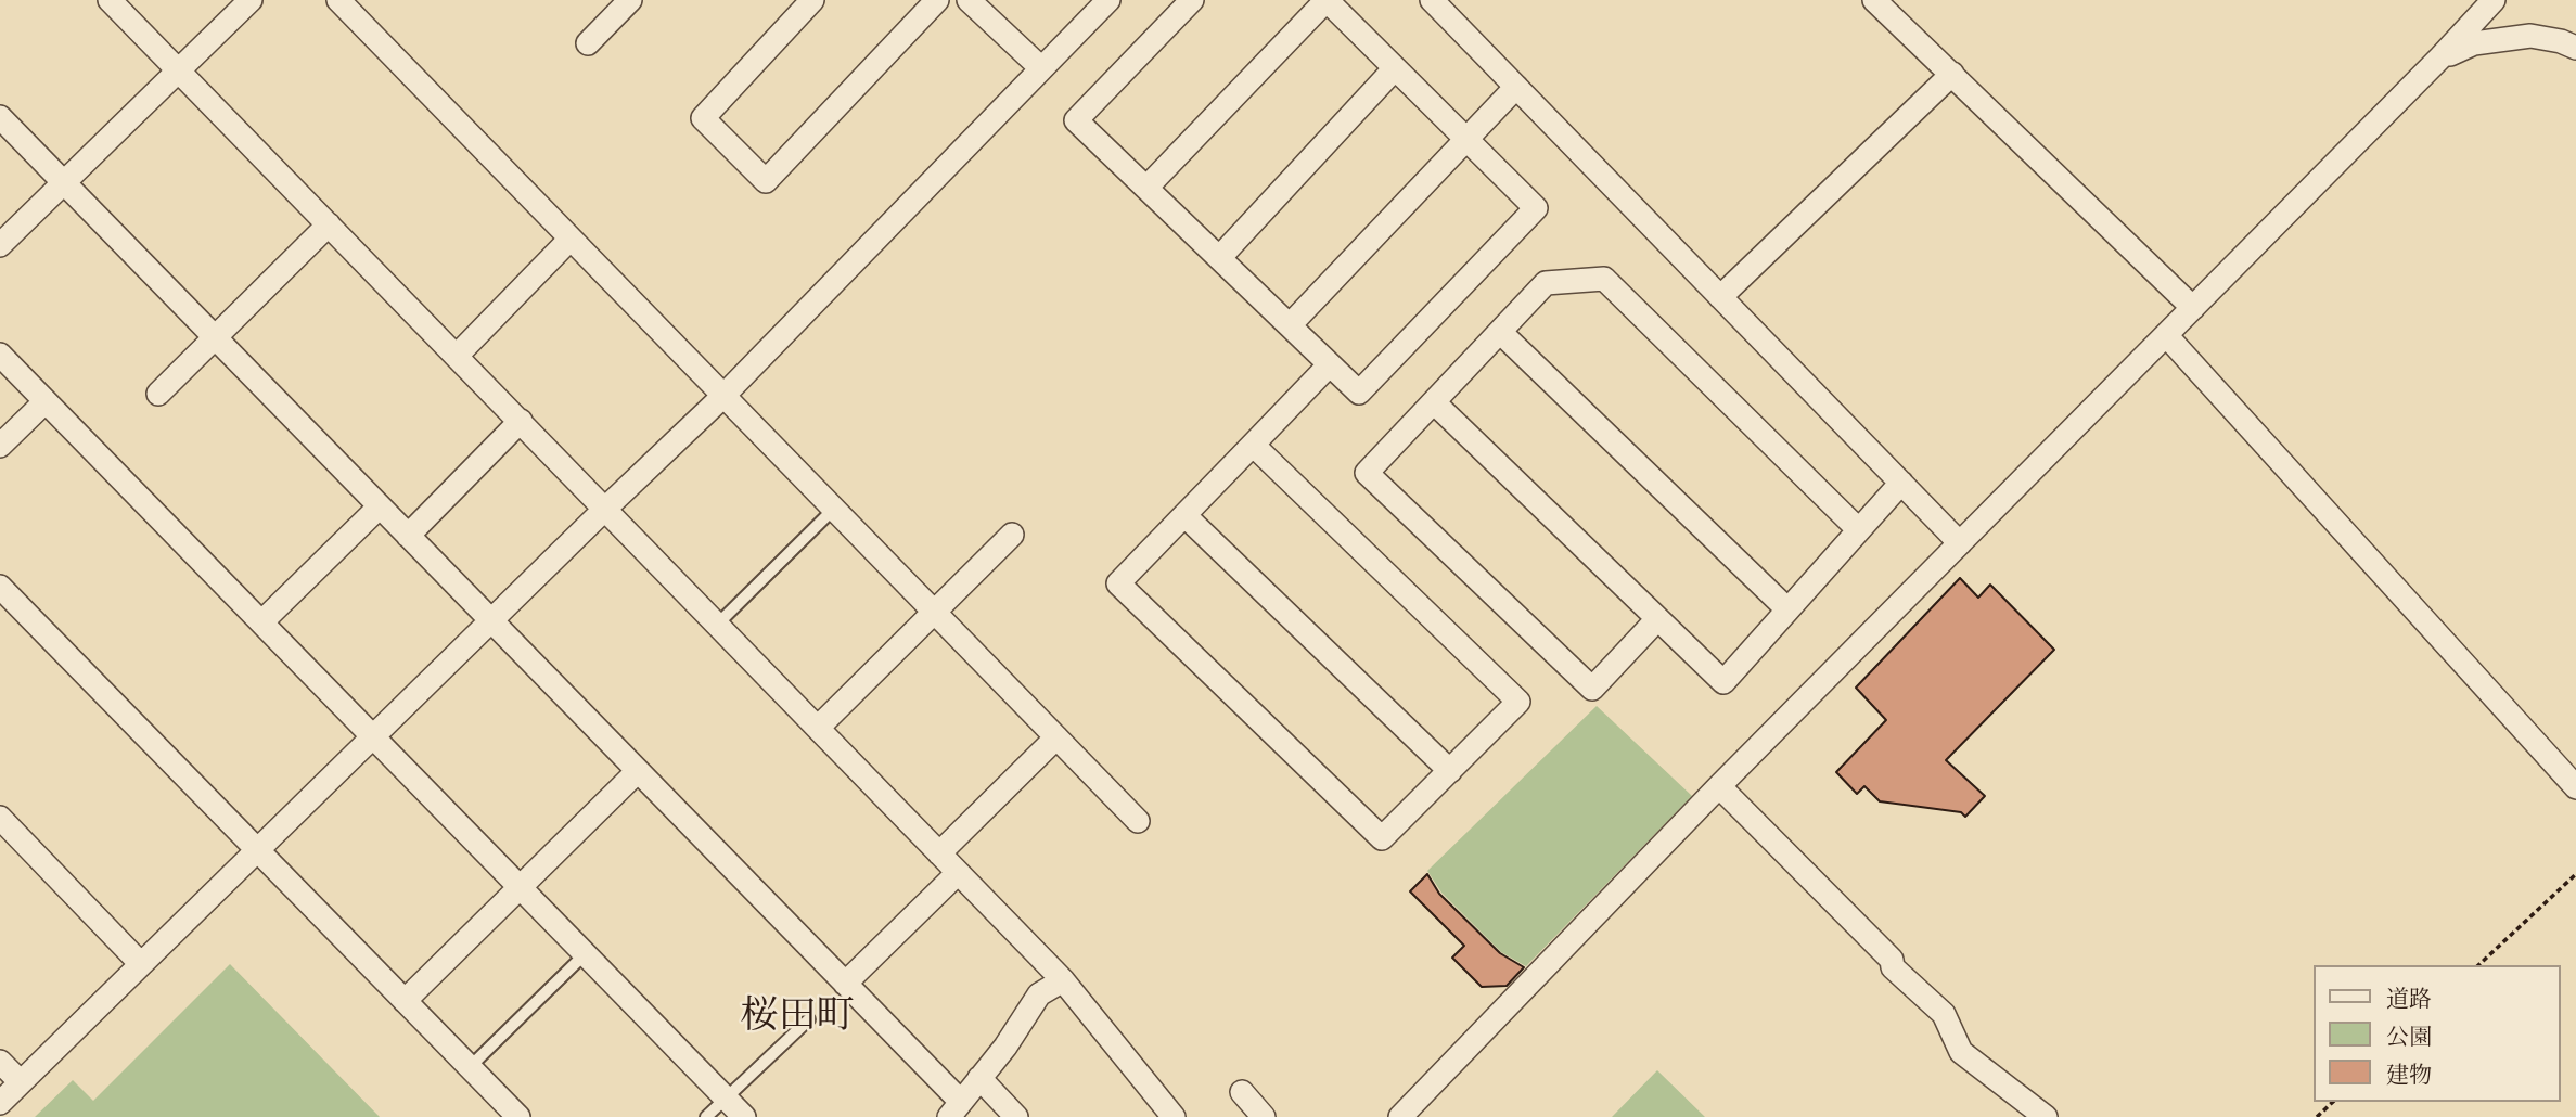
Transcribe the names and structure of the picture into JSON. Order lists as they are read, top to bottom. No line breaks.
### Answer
{"districts":["桜田町"],"legend":["道路","公園","建物"]}
